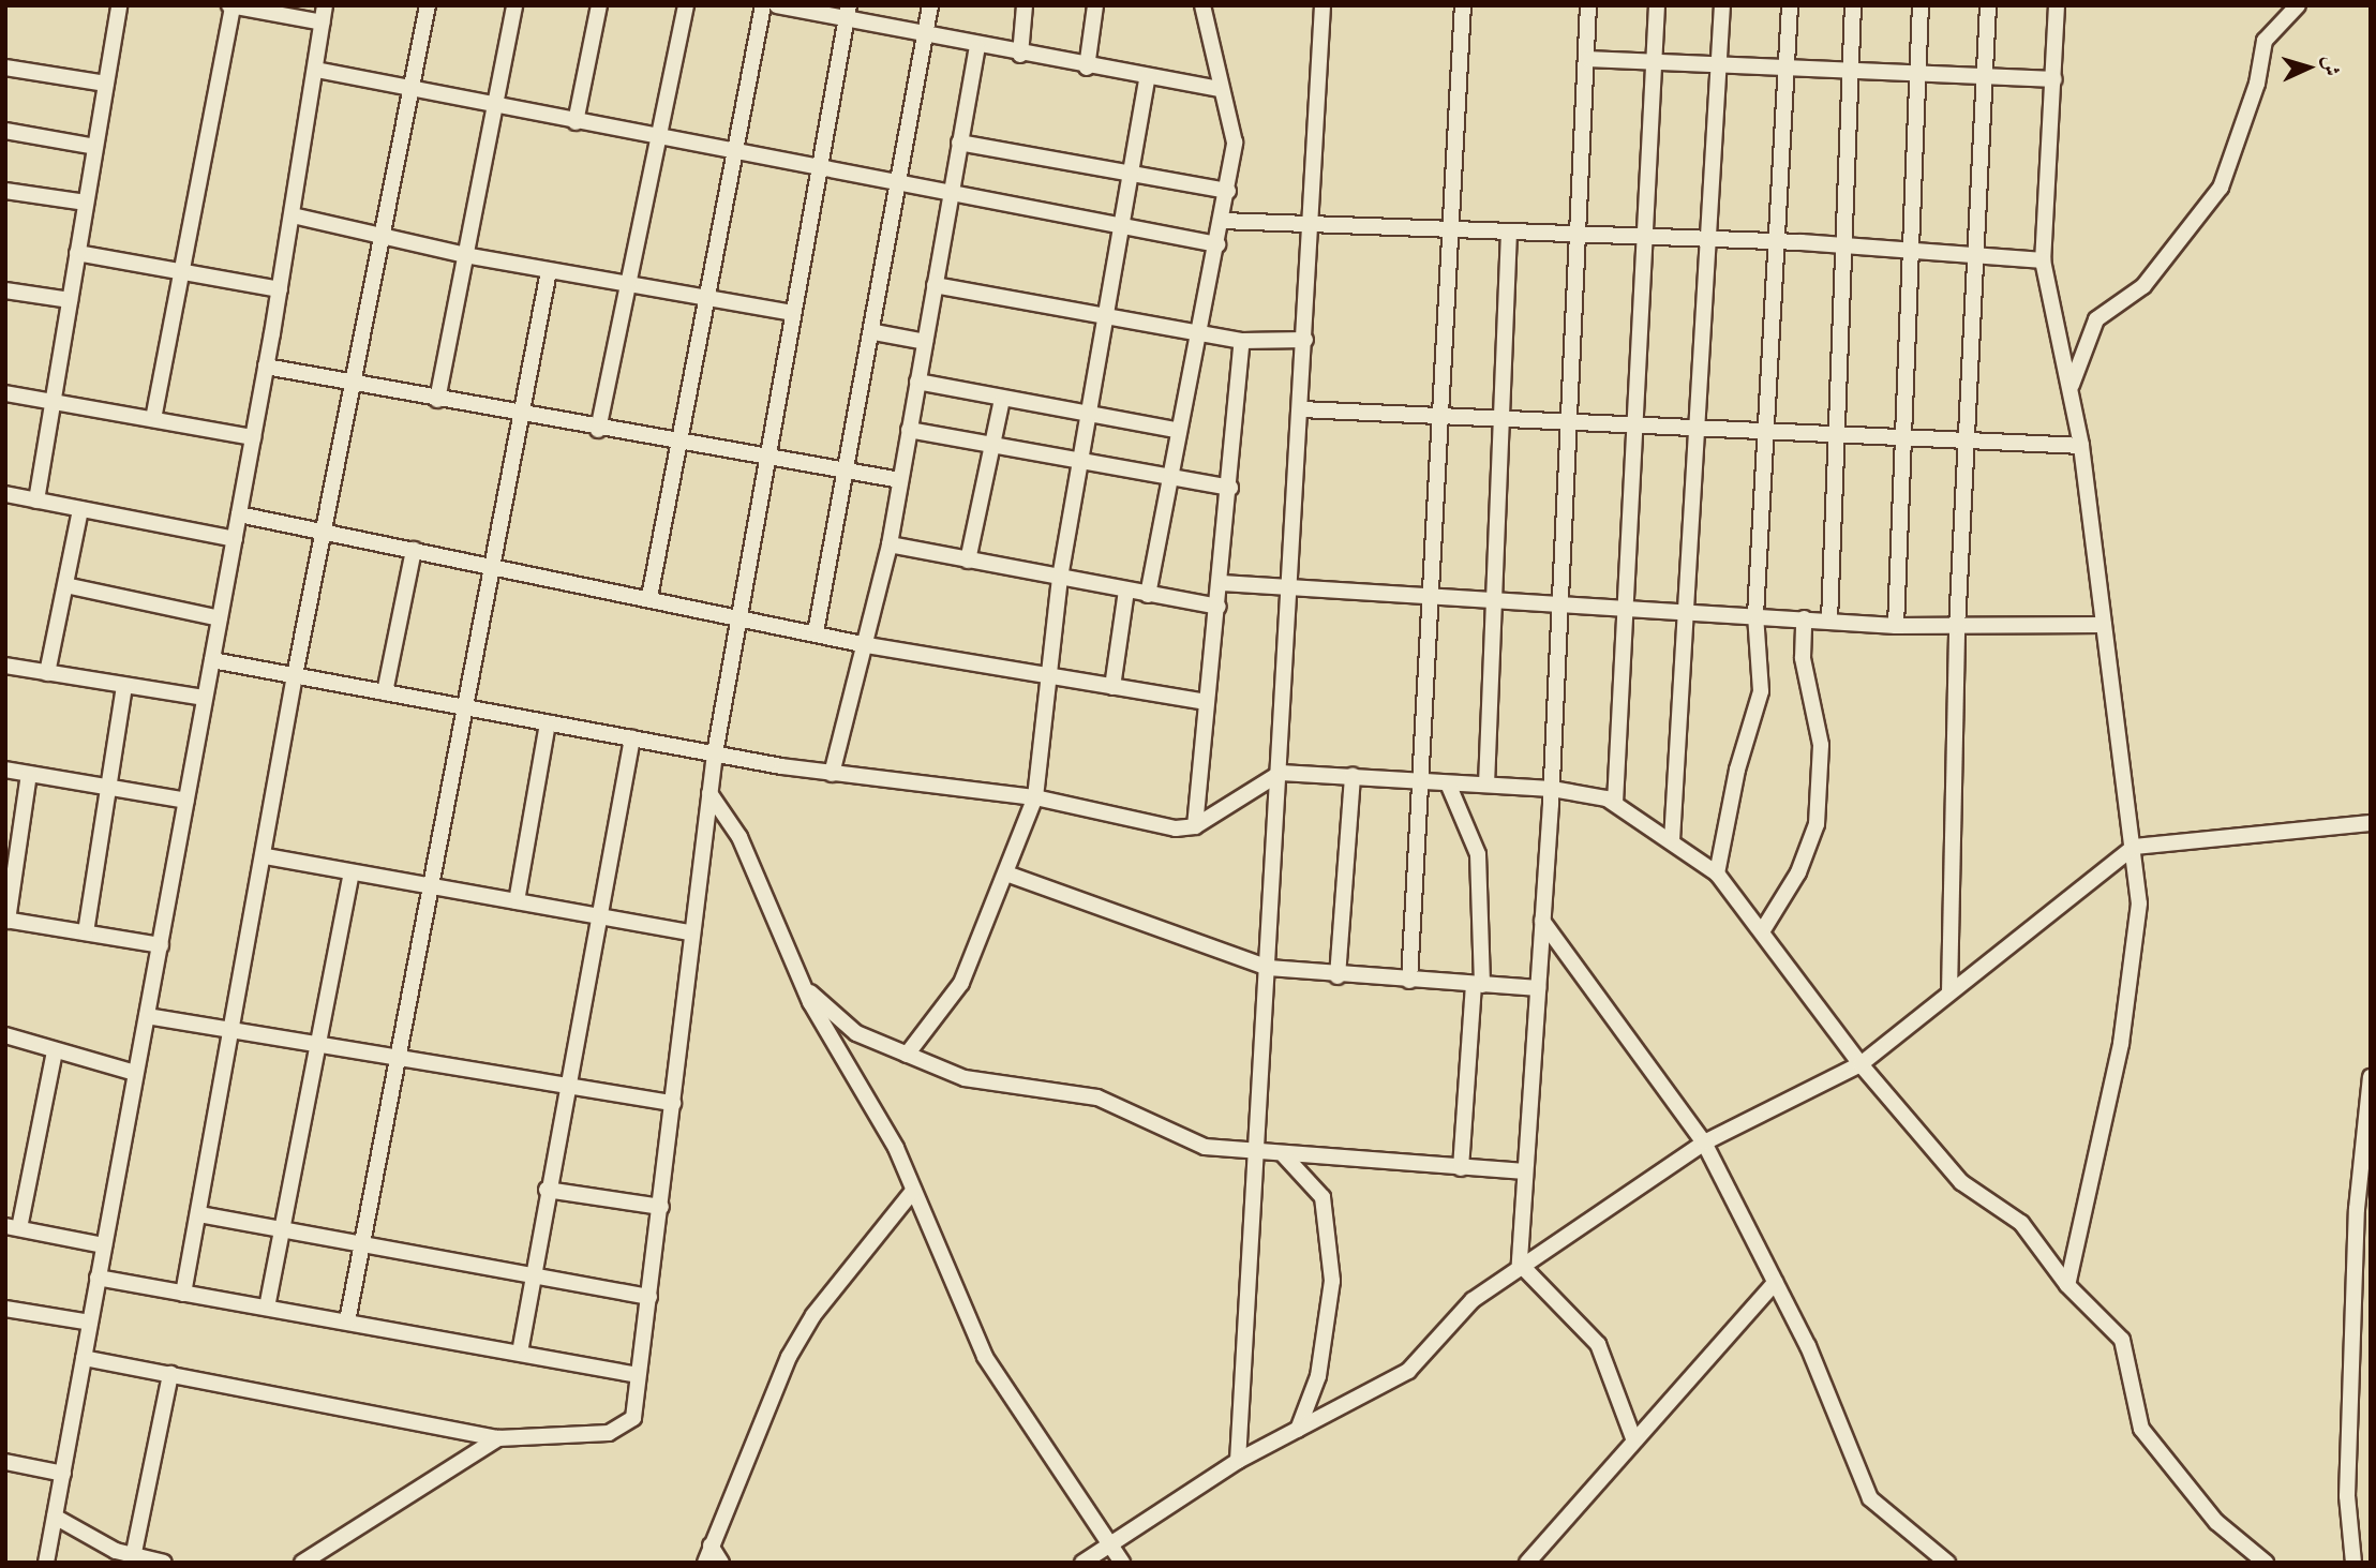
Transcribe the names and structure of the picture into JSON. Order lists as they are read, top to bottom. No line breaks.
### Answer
{"north":"right"}
